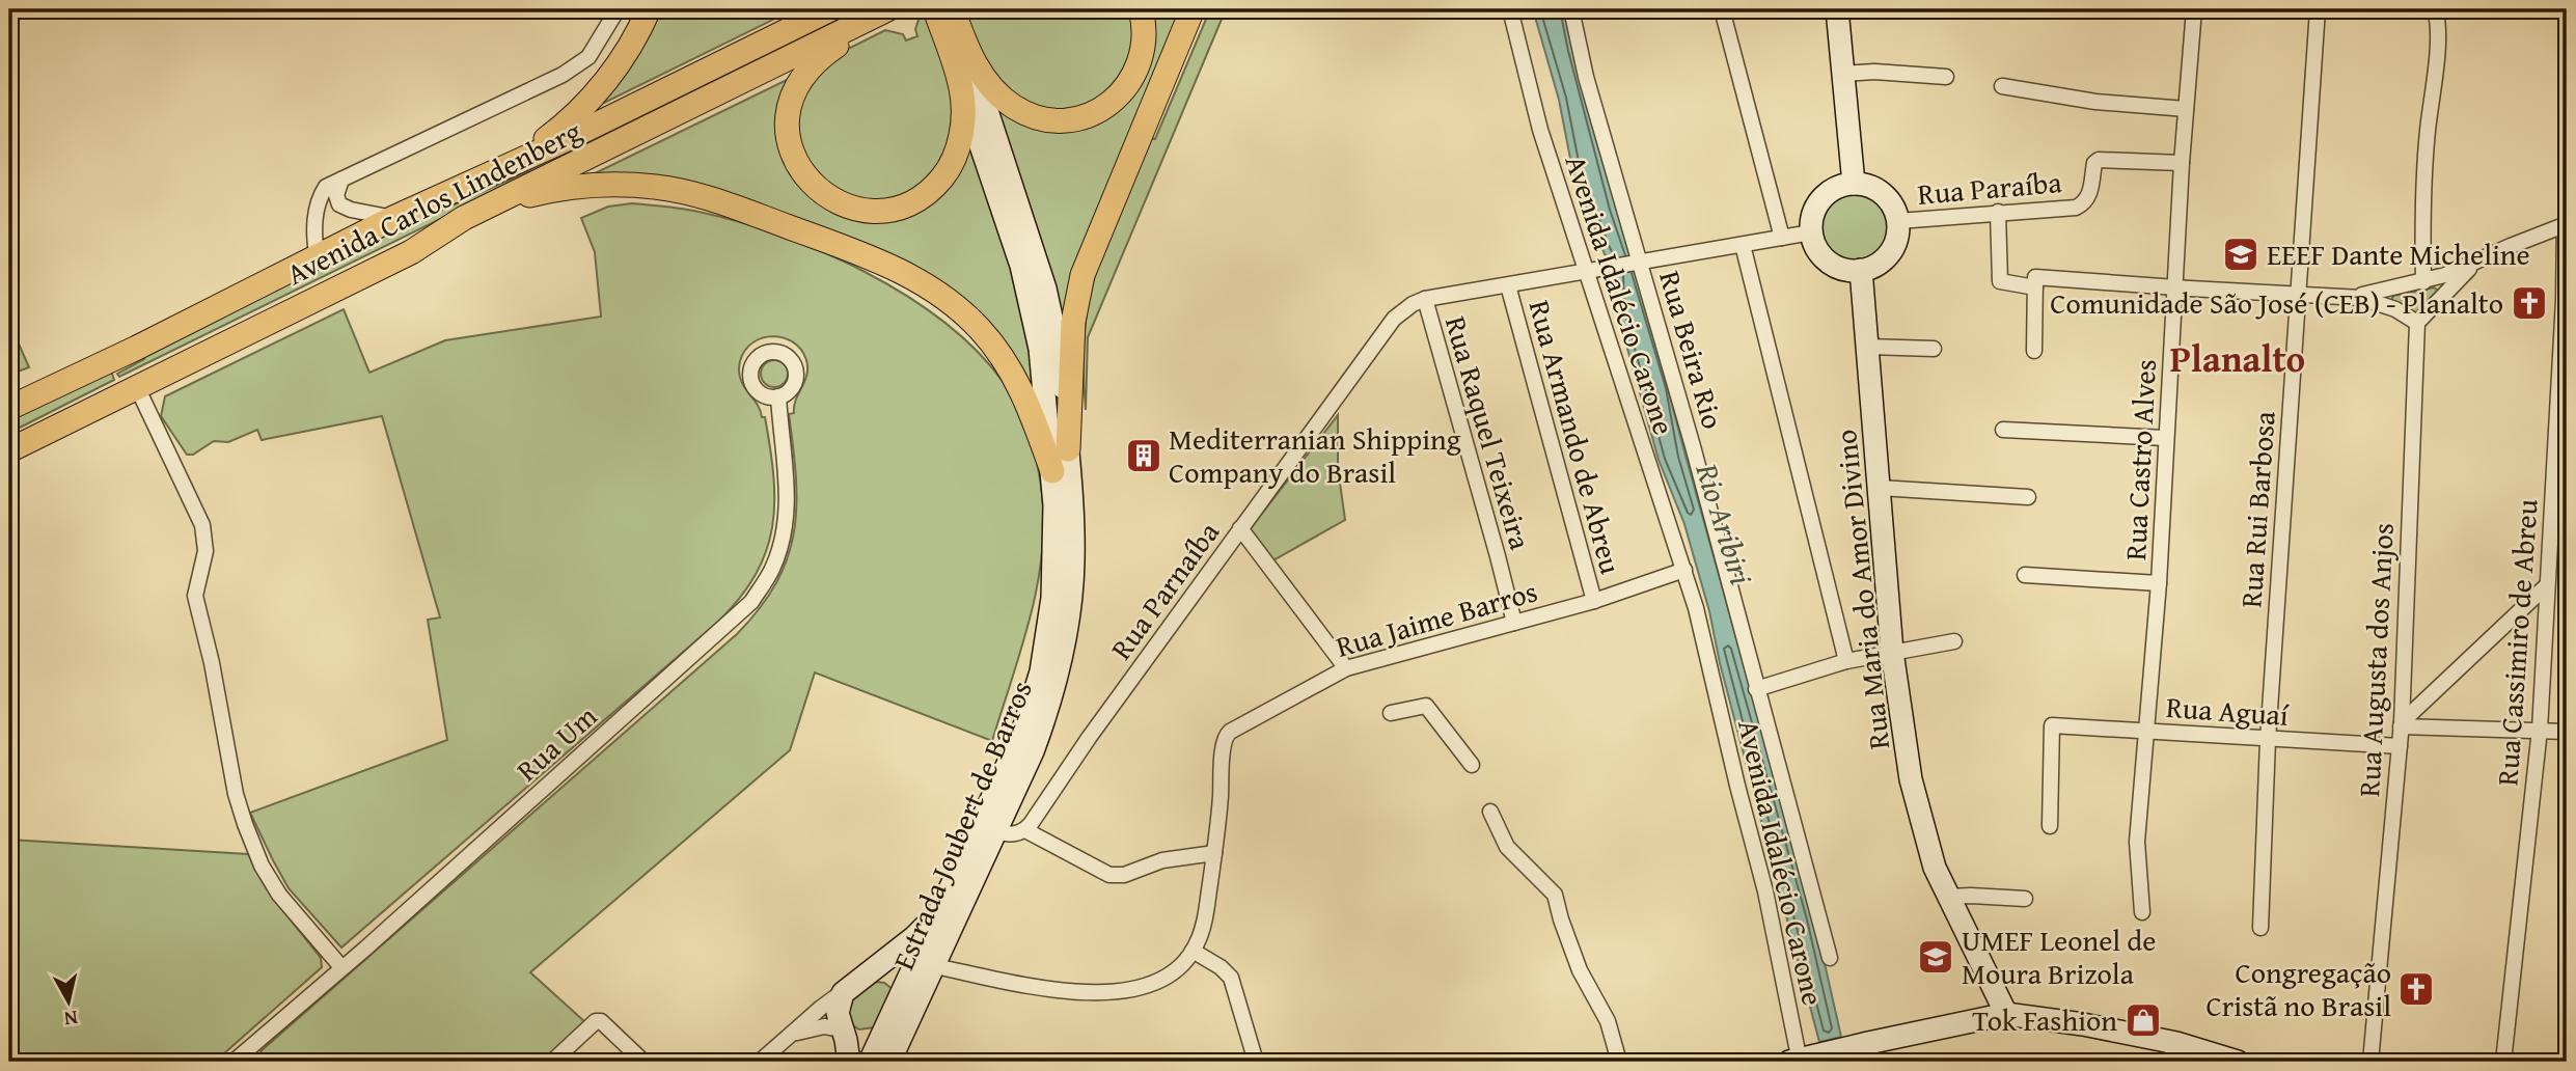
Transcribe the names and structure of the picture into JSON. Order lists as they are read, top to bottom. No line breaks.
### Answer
{"streets":{"main road":["Avenida Carlos Lindenberg","Rua Maria do Amor Divino","Estrada Joubert de Barros"],"street":["Rua Paraíba","Avenida Idalécio Carone","Rua Beira Rio","Rua Raquel Teixeira","Rua Armando de Abreu","Rua Castro Alves","Rua Rui Barbosa","Rua Parnaíba","Rua Jaime Barros","Rua Cassimiro de Abreu","Rua Augusta dos Anjos","Rua Aguaí","Rua Um"]},"crossings":[["Rua Paraíba","Rua Castro Alves"],["Rua Paraíba","Rua Maria do Amor Divino"],["Avenida Idalécio Carone","Rua Parnaíba"],["Avenida Idalécio Carone","Rua Jaime Barros"],["Rua Beira Rio","Rua Parnaíba"],["Rua Raquel Teixeira","Rua Parnaíba"],["Rua Raquel Teixeira","Rua Jaime Barros"],["Rua Armando de Abreu","Rua Parnaíba"],["Rua Armando de Abreu","Rua Jaime Barros"],["Rua Castro Alves","Rua Aguaí"],["Rua Rui Barbosa","Rua Aguaí"],["Rua Jaime Barros","Estrada Joubert de Barros"],["Rua Augusta dos Anjos","Rua Aguaí"]],"districts":["Planalto"],"water":["Rio Aribiri"],"places":{"school or university":["EEEF Dante Micheline","UMEF Leonel de Moura Brizola"],"church":["Comunidade São José (CEB) - Planalto","Congregação Cristã no Brasil"],"building":["Mediterranian Shipping Company do Brasil"],"shop":["Tok Fashion"]},"north":"bottom"}
